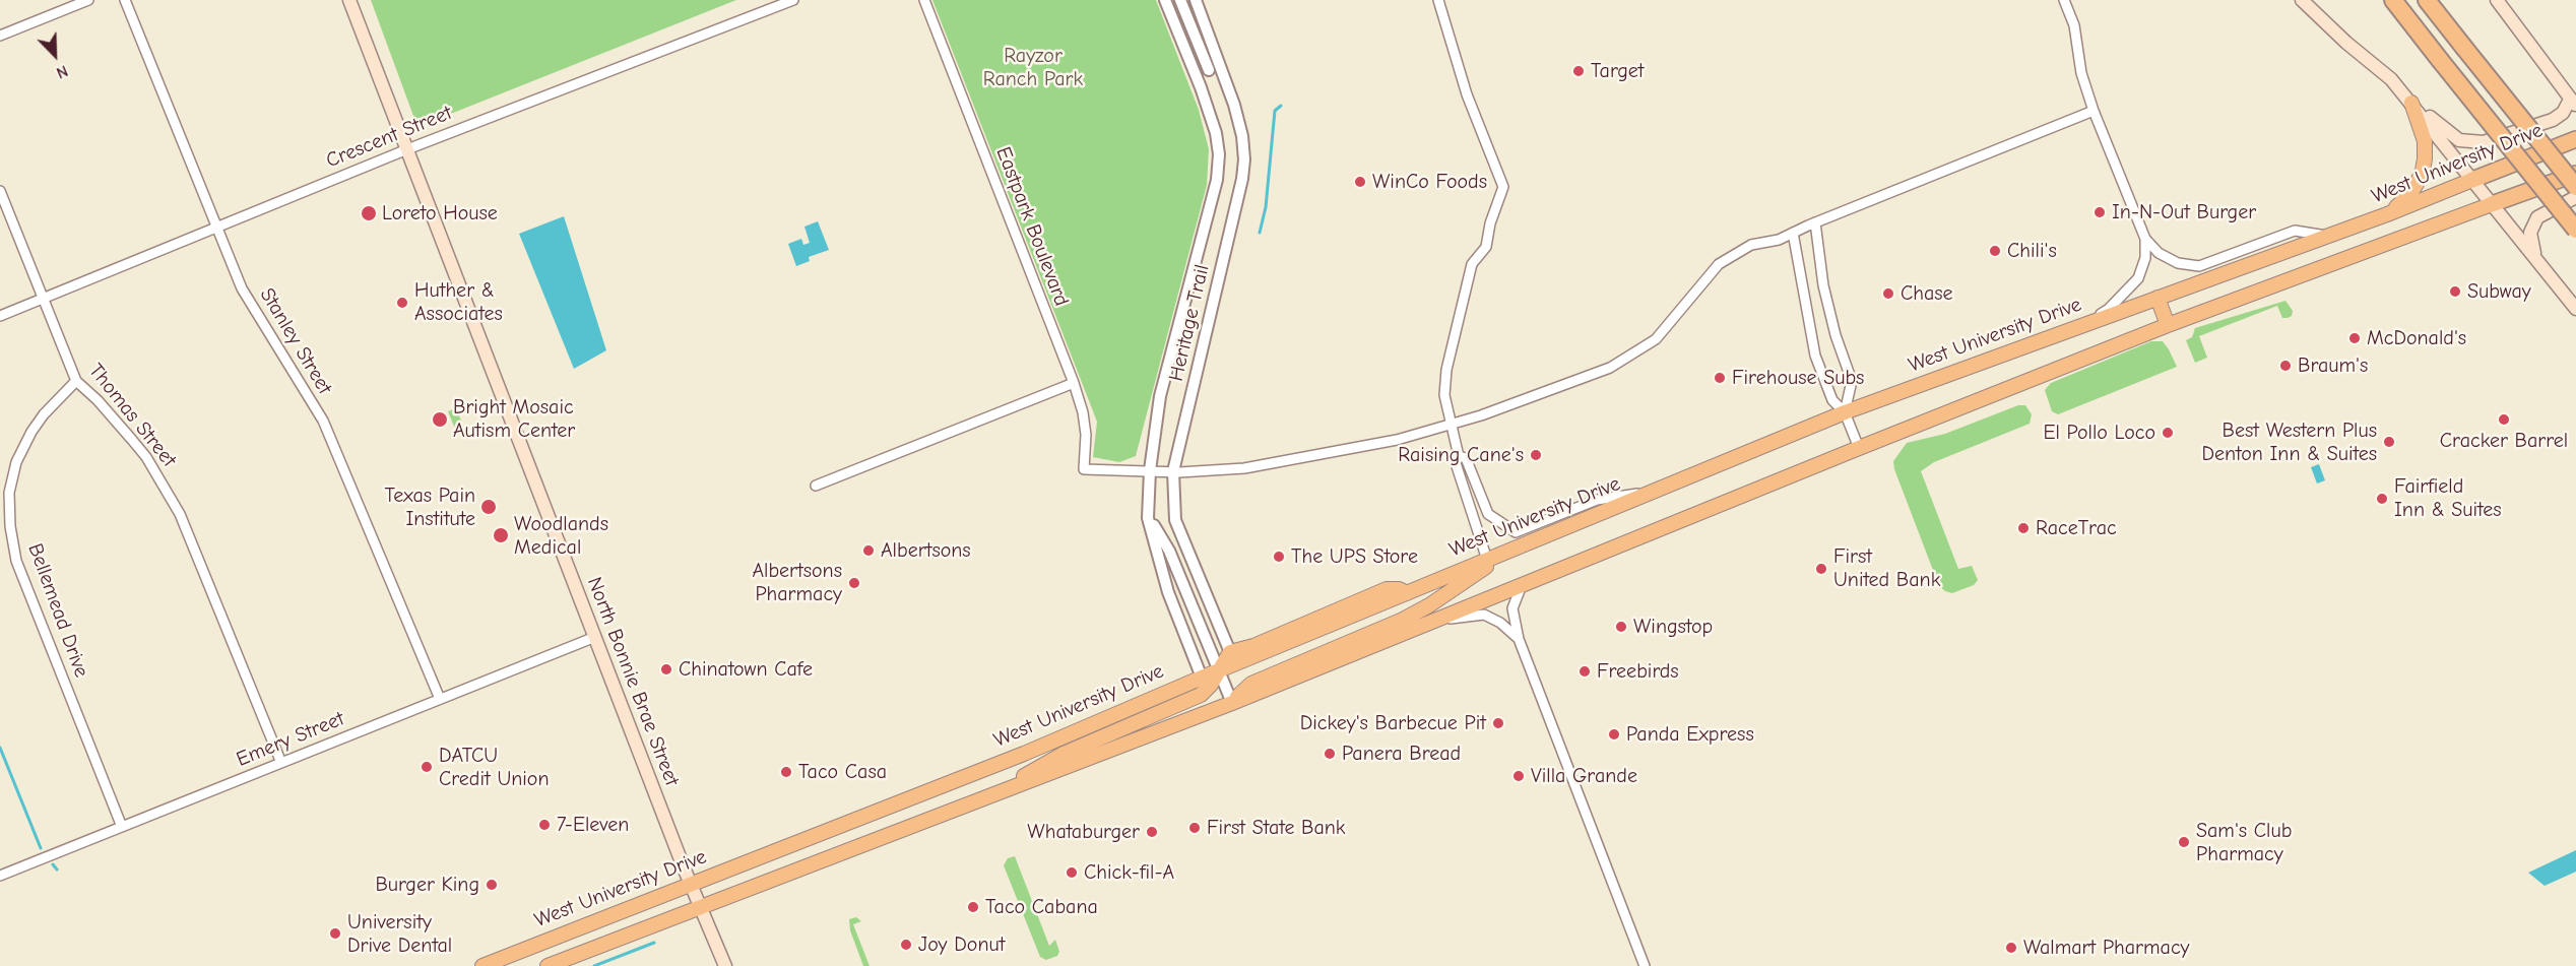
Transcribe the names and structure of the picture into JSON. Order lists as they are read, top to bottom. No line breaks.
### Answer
{"streets":{"highway":["West University Drive"],"main road":["North Bonnie Brae Street"],"street":["Crescent Street","Eastpark Boulevard","Heritage Trail","Stanley Street","Thomas Street","Bellemead Drive","Emery Street"]},"crossings":[["Crescent Street","Stanley Street"],["Crescent Street","Thomas Street"],["Crescent Street","North Bonnie Brae Street"],["West University Drive","Heritage Trail"],["West University Drive","North Bonnie Brae Street"],["Eastpark Boulevard","Heritage Trail"],["Stanley Street","Emery Street"],["Thomas Street","Bellemead Drive"],["Thomas Street","Emery Street"],["Bellemead Drive","Emery Street"],["North Bonnie Brae Street","Emery Street"]],"parks":["Rayzor Ranch Park"],"places":["Target","WinCo Foods","In-N-Out Burger","Loreto House","Chili's","Subway","Chase","Huther & Associates","McDonald's","Braum's","Firehouse Subs","Bright Mosaic Autism Center","Cracker Barrel","El Pollo Loco","Best Western Plus Denton Inn & Suites","Raising Cane's","Fairfield Inn & Suites","Texas Pain Institute","RaceTrac","Woodlands Medical","Albertsons","The UPS Store","First United Bank","Albertsons Pharmacy","Wingstop","Chinatown Cafe","Freebirds","Dickey's Barbecue Pit","Panda Express","Panera Bread","DATCU Credit Union","Taco Casa","Villa Grande","7-Eleven","First State Bank","Whataburger","Sam's Club Pharmacy","Chick-fil-A","Burger King","Taco Cabana","University Drive Dental","Joy Donut","Walmart Pharmacy"],"north":"bottom right"}
